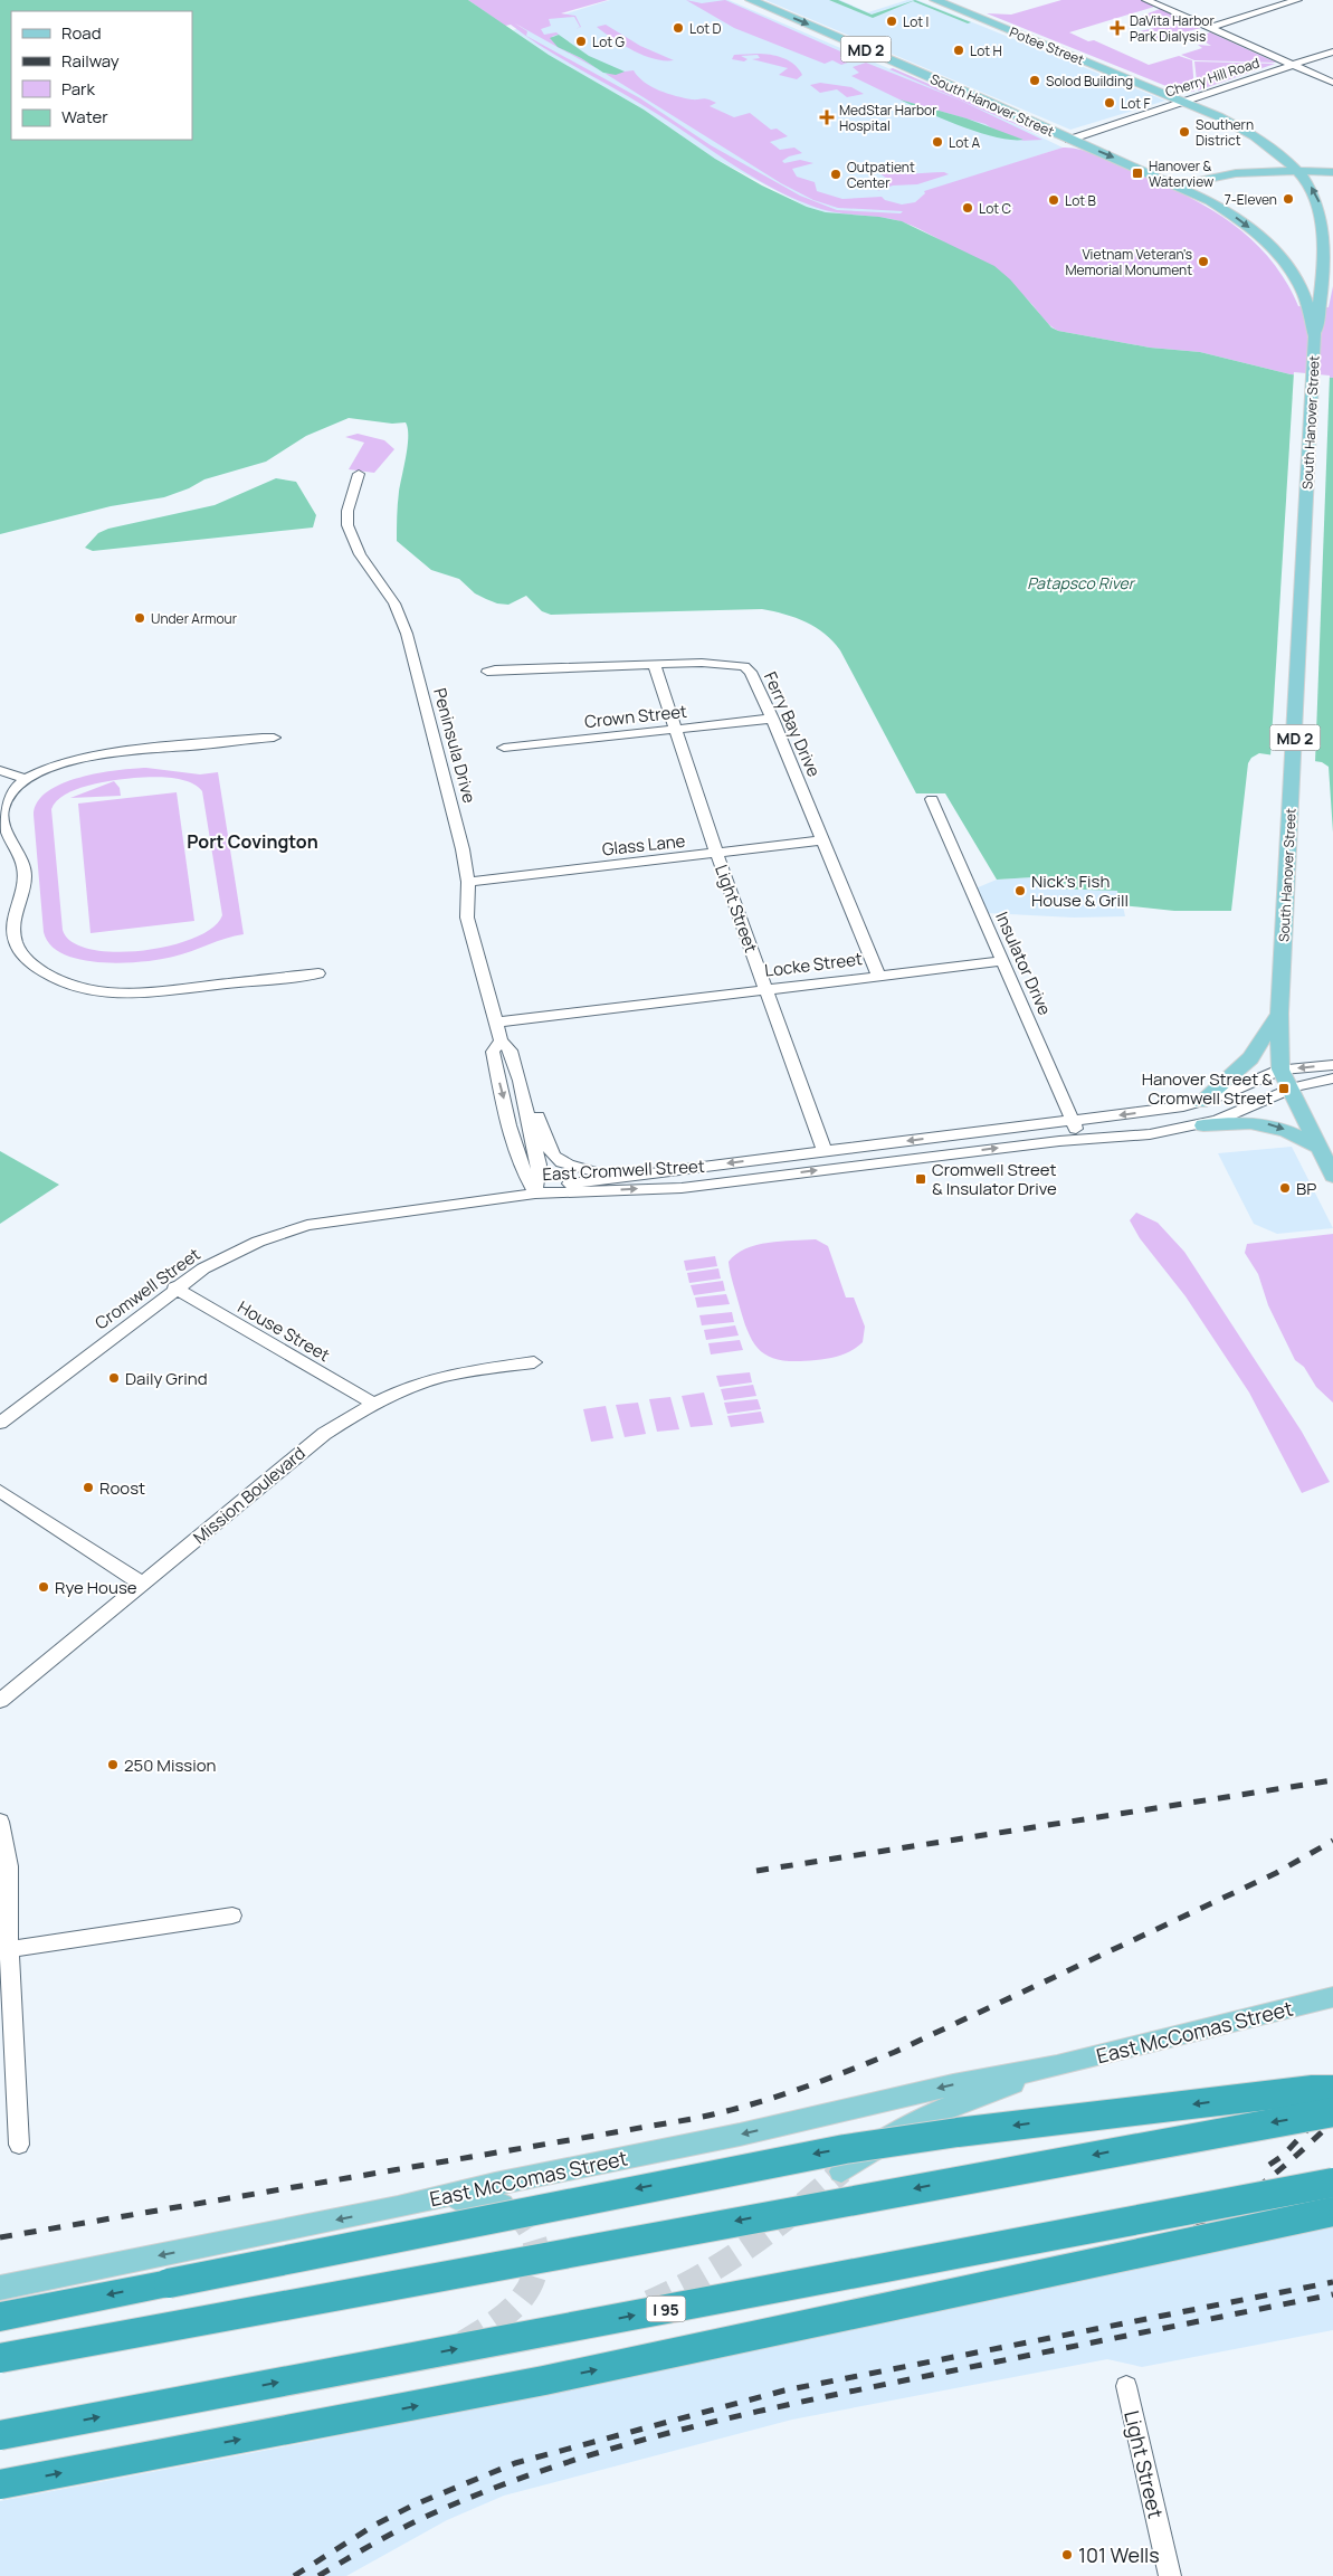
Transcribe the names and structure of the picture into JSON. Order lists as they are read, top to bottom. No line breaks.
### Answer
{"streets":{"highway":["I 95"],"main road":["Potee Street","MD 2","South Hanover Street","East McComas Street"],"street":["Cherry Hill Road","Crown Street","Ferry Bay Drive","Peninsula Drive","Glass Lane","Light Street","Insulator Drive","Locke Street","East Cromwell Street","Cromwell Street","House Street","Mission Boulevard"]},"crossings":[["Potee Street","Cherry Hill Road"],["Potee Street","South Hanover Street"],["Cherry Hill Road","South Hanover Street"],["South Hanover Street","East Cromwell Street"],["Crown Street","Ferry Bay Drive"],["Crown Street","Light Street"],["Ferry Bay Drive","Glass Lane"],["Ferry Bay Drive","Light Street"],["Ferry Bay Drive","Locke Street"],["Peninsula Drive","Glass Lane"],["Peninsula Drive","Locke Street"],["Peninsula Drive","East Cromwell Street"],["Peninsula Drive","Cromwell Street"],["Glass Lane","Light Street"],["Light Street","Locke Street"],["Light Street","East Cromwell Street"],["Insulator Drive","Locke Street"],["Insulator Drive","East Cromwell Street"],["East Cromwell Street","Cromwell Street"],["Cromwell Street","House Street"],["House Street","Mission Boulevard"]],"one_way":["South Hanover Street"],"districts":["Port Covington"],"water":["Patapsco River"],"places":{"other":["Lot I","Lot D","Lot G","Lot H","Solod Building","Lot F","Southern District","Lot A","Outpatient Center","7-Eleven","Lot B","Lot C","Vietnam Veteran's Memorial Monument","Under Armour","Nick's Fish House & Grill","BP","Daily Grind","Roost","Rye House","250 Mission","101 Wells"],"health":["DaVita Harbor Park Dialysis","MedStar Harbor Hospital"],"transit":["Hanover & Waterview","Hanover Street & Cromwell Street","Cromwell Street & Insulator Drive"]},"legend":["Road","Railway","Park","Water"]}
